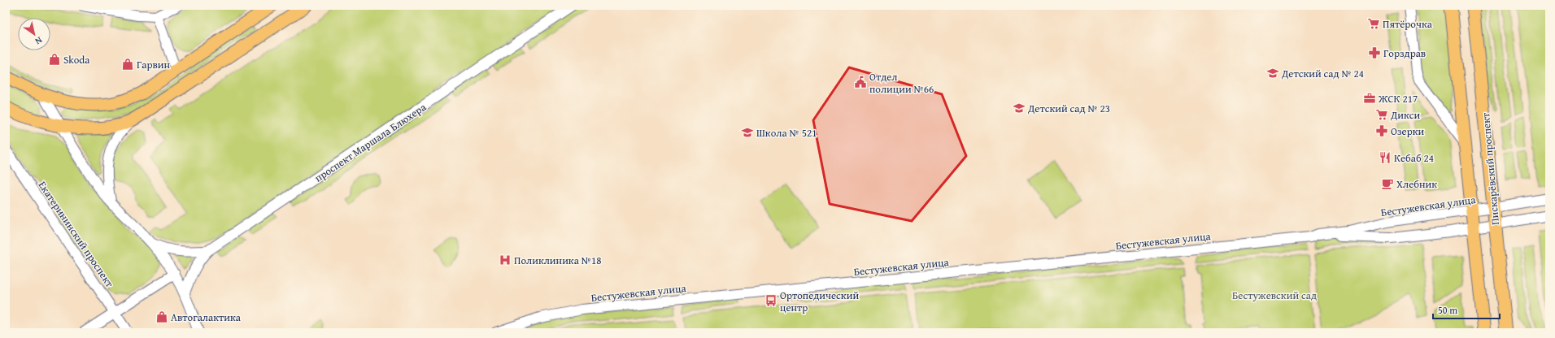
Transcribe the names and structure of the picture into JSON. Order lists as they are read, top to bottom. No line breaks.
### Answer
{"streets":{"main road":["Пискарёвский проспект"],"street":["проспект Маршала Блюхера","Бестужевская улица","Екатерининский проспект"]},"crossings":[["Пискарёвский проспект","Бестужевская улица"]],"parks":["Бестужевский сад"],"places":{"supermarket":["Пятёрочка","Дикси"],"pharmacy":["Горздрав","Озерки"],"shop":["Skoda","Гарвин","Автогалактика"],"school or university":["Детский сад № 24","Детский сад № 23","Школа № 521"],"public building":["Отдел полиции №66"],"office":["ЖСК 217"],"restaurant":["Кебаб 24"],"cafe":["Хлебник"],"hospital":["Поликлиника №18"],"bus stop":["Ортопедический центр"]},"scale_bar":"50 m","north":"bottom right"}
